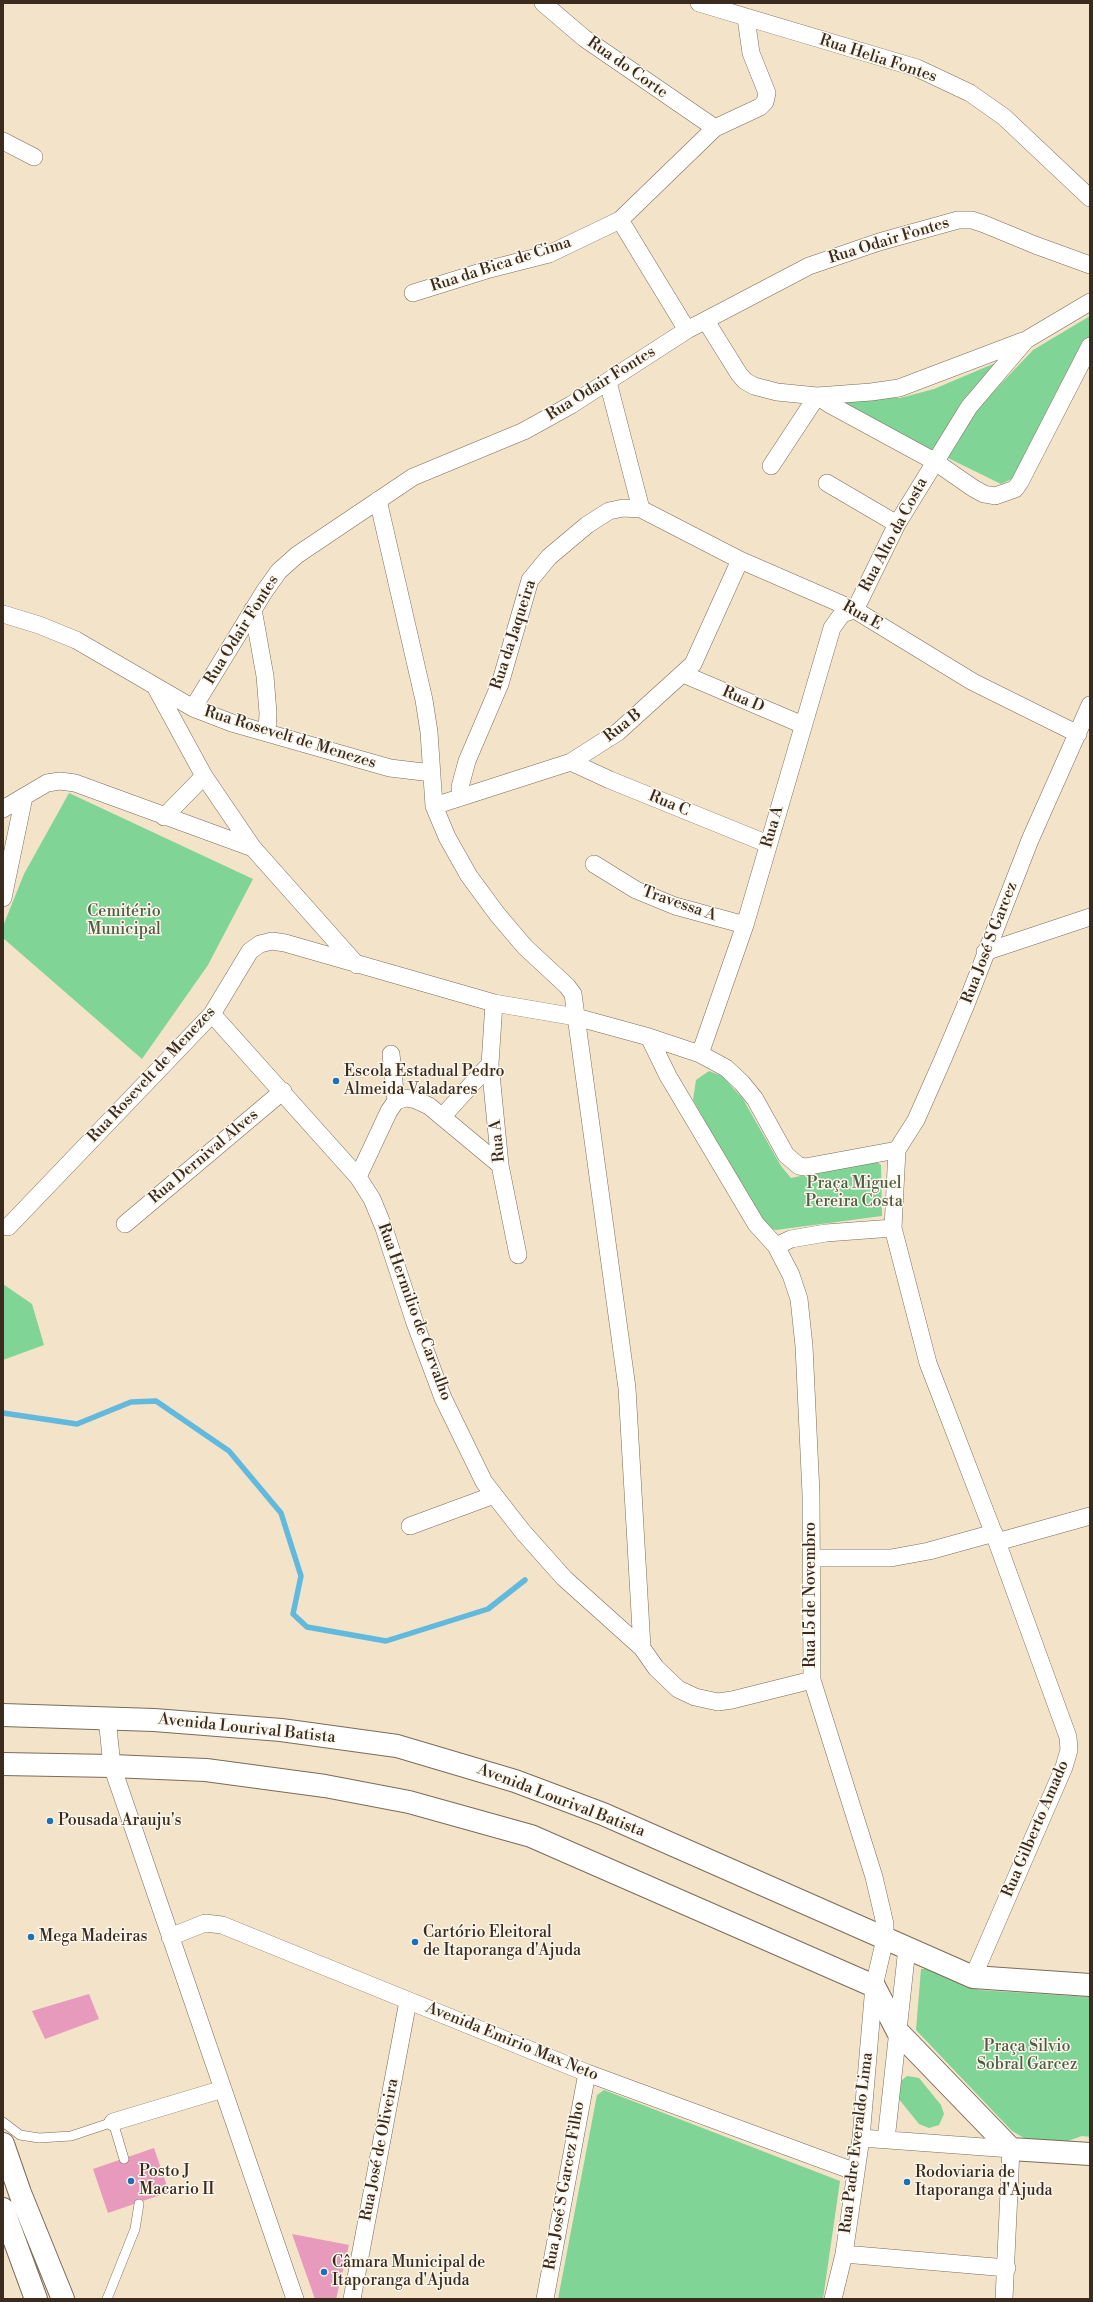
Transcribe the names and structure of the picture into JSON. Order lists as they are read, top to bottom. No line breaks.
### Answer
{"streets":{"main road":["Avenida Lourival Batista"],"street":["Rua Helia Fontes","Rua do Corte","Rua Odair Fontes","Rua da Bica de Cima","Rua Alto da Costa","Rua E","Rua da Jaqueira","Rua D","Rua B","Rua Rosevelt de Menezes","Rua C","Rua A","Travessa A","Rua José S Garcez","Rua Dernival Alves","Rua Hermilio de Carvalho","Rua 15 de Novembro","Rua Gilberto Amado","Avenida Emirio Max Neto","Rua Padre Everaldo Lima","Rua José de Oliveira","Rua José S Garcez Filho"]},"crossings":[["Rua Helia Fontes","Rua da Bica de Cima"],["Rua do Corte","Rua da Bica de Cima"],["Rua Odair Fontes","Rua Rosevelt de Menezes"],["Rua Alto da Costa","Rua E"],["Rua Alto da Costa","Rua A"],["Rua E","Rua da Jaqueira"],["Rua E","Rua B"],["Rua E","Rua A"],["Rua E","Rua José S Garcez"],["Rua da Jaqueira","Rua B"],["Rua D","Rua B"],["Rua D","Rua A"],["Rua B","Rua C"],["Rua Rosevelt de Menezes","Rua A"],["Rua Rosevelt de Menezes","Rua Hermilio de Carvalho"],["Rua C","Rua A"],["Rua A","Travessa A"],["Rua Dernival Alves","Rua Hermilio de Carvalho"],["Rua Hermilio de Carvalho","Rua 15 de Novembro"],["Rua 15 de Novembro","Avenida Lourival Batista"],["Avenida Emirio Max Neto","Rua Padre Everaldo Lima"],["Avenida Emirio Max Neto","Rua José de Oliveira"],["Avenida Emirio Max Neto","Rua José S Garcez Filho"]],"parks":["Cemitério Municipal","Praça Miguel Pereira Costa","Praça Silvio Sobral Garcez"],"places":["Escola Estadual Pedro Almeida Valadares","Pousada Arauju's","Mega Madeiras","Cartório Eleitoral de Itaporanga d'Ajuda","Posto J Macario II","Rodoviaria de Itaporanga d'Ajuda","Câmara Municipal de Itaporanga d'Ajuda"]}
